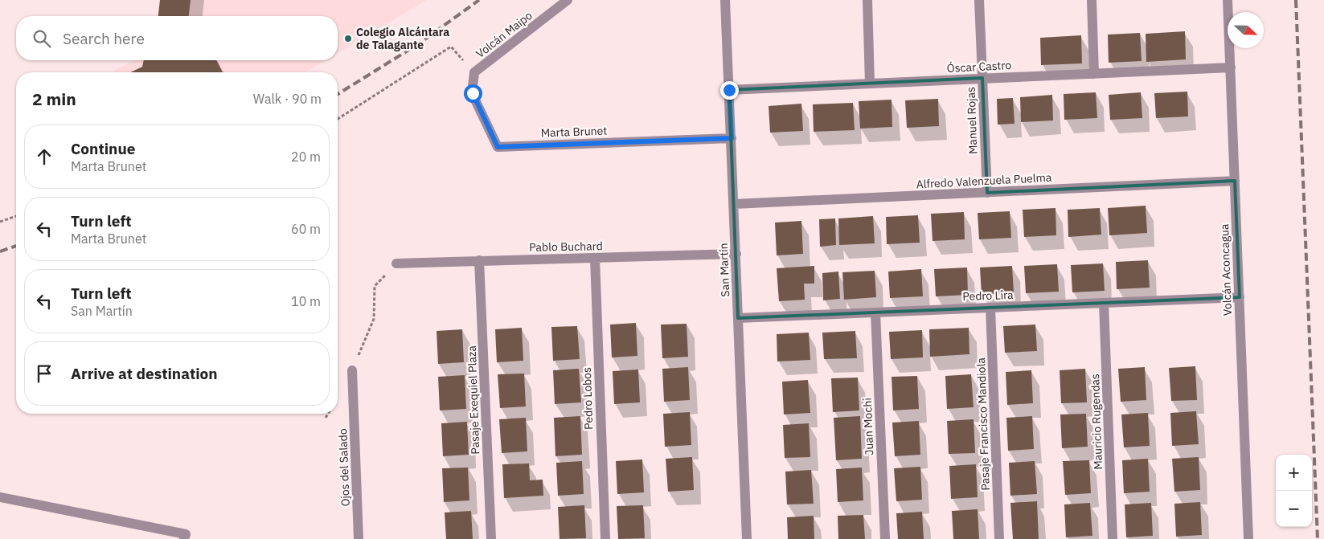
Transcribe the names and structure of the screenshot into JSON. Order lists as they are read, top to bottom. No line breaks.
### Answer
{"streets":{"street":["Volcán Maipo","Óscar Castro","Manuel Rojas","Marta Brunet","Alfredo Valenzuela Puelma","Pablo Buchard","San Martín","Volcán Aconcagua","Pedro Lira","Pedro Lobos","Pasaje Exequiel Plaza","Mauricio Rugendas","Pasaje Francisco Mandiola","Juan Mochi","Ojos del Salado"]},"crossings":[["Volcán Maipo","Marta Brunet"],["Óscar Castro","Manuel Rojas"],["Óscar Castro","San Martín"],["Óscar Castro","Volcán Aconcagua"],["Manuel Rojas","Alfredo Valenzuela Puelma"],["Marta Brunet","San Martín"],["Alfredo Valenzuela Puelma","San Martín"],["Alfredo Valenzuela Puelma","Volcán Aconcagua"],["Pablo Buchard","San Martín"],["Pablo Buchard","Pedro Lobos"],["Pablo Buchard","Pasaje Exequiel Plaza"],["San Martín","Pedro Lira"],["Volcán Aconcagua","Pedro Lira"],["Pedro Lira","Mauricio Rugendas"],["Pedro Lira","Pasaje Francisco Mandiola"],["Pedro Lira","Juan Mochi"]],"places":["Colegio Alcántara de Talagante"],"north":"right","page":{"search":"Search here","heading":["2 min","Walk · 90 m"],"list":[["Continue","Marta Brunet","20 m"],["Turn left","Marta Brunet","60 m"],["Turn left","San Martín","10 m"],"Arrive at destination"],"map_buttons":["+","−"]}}
